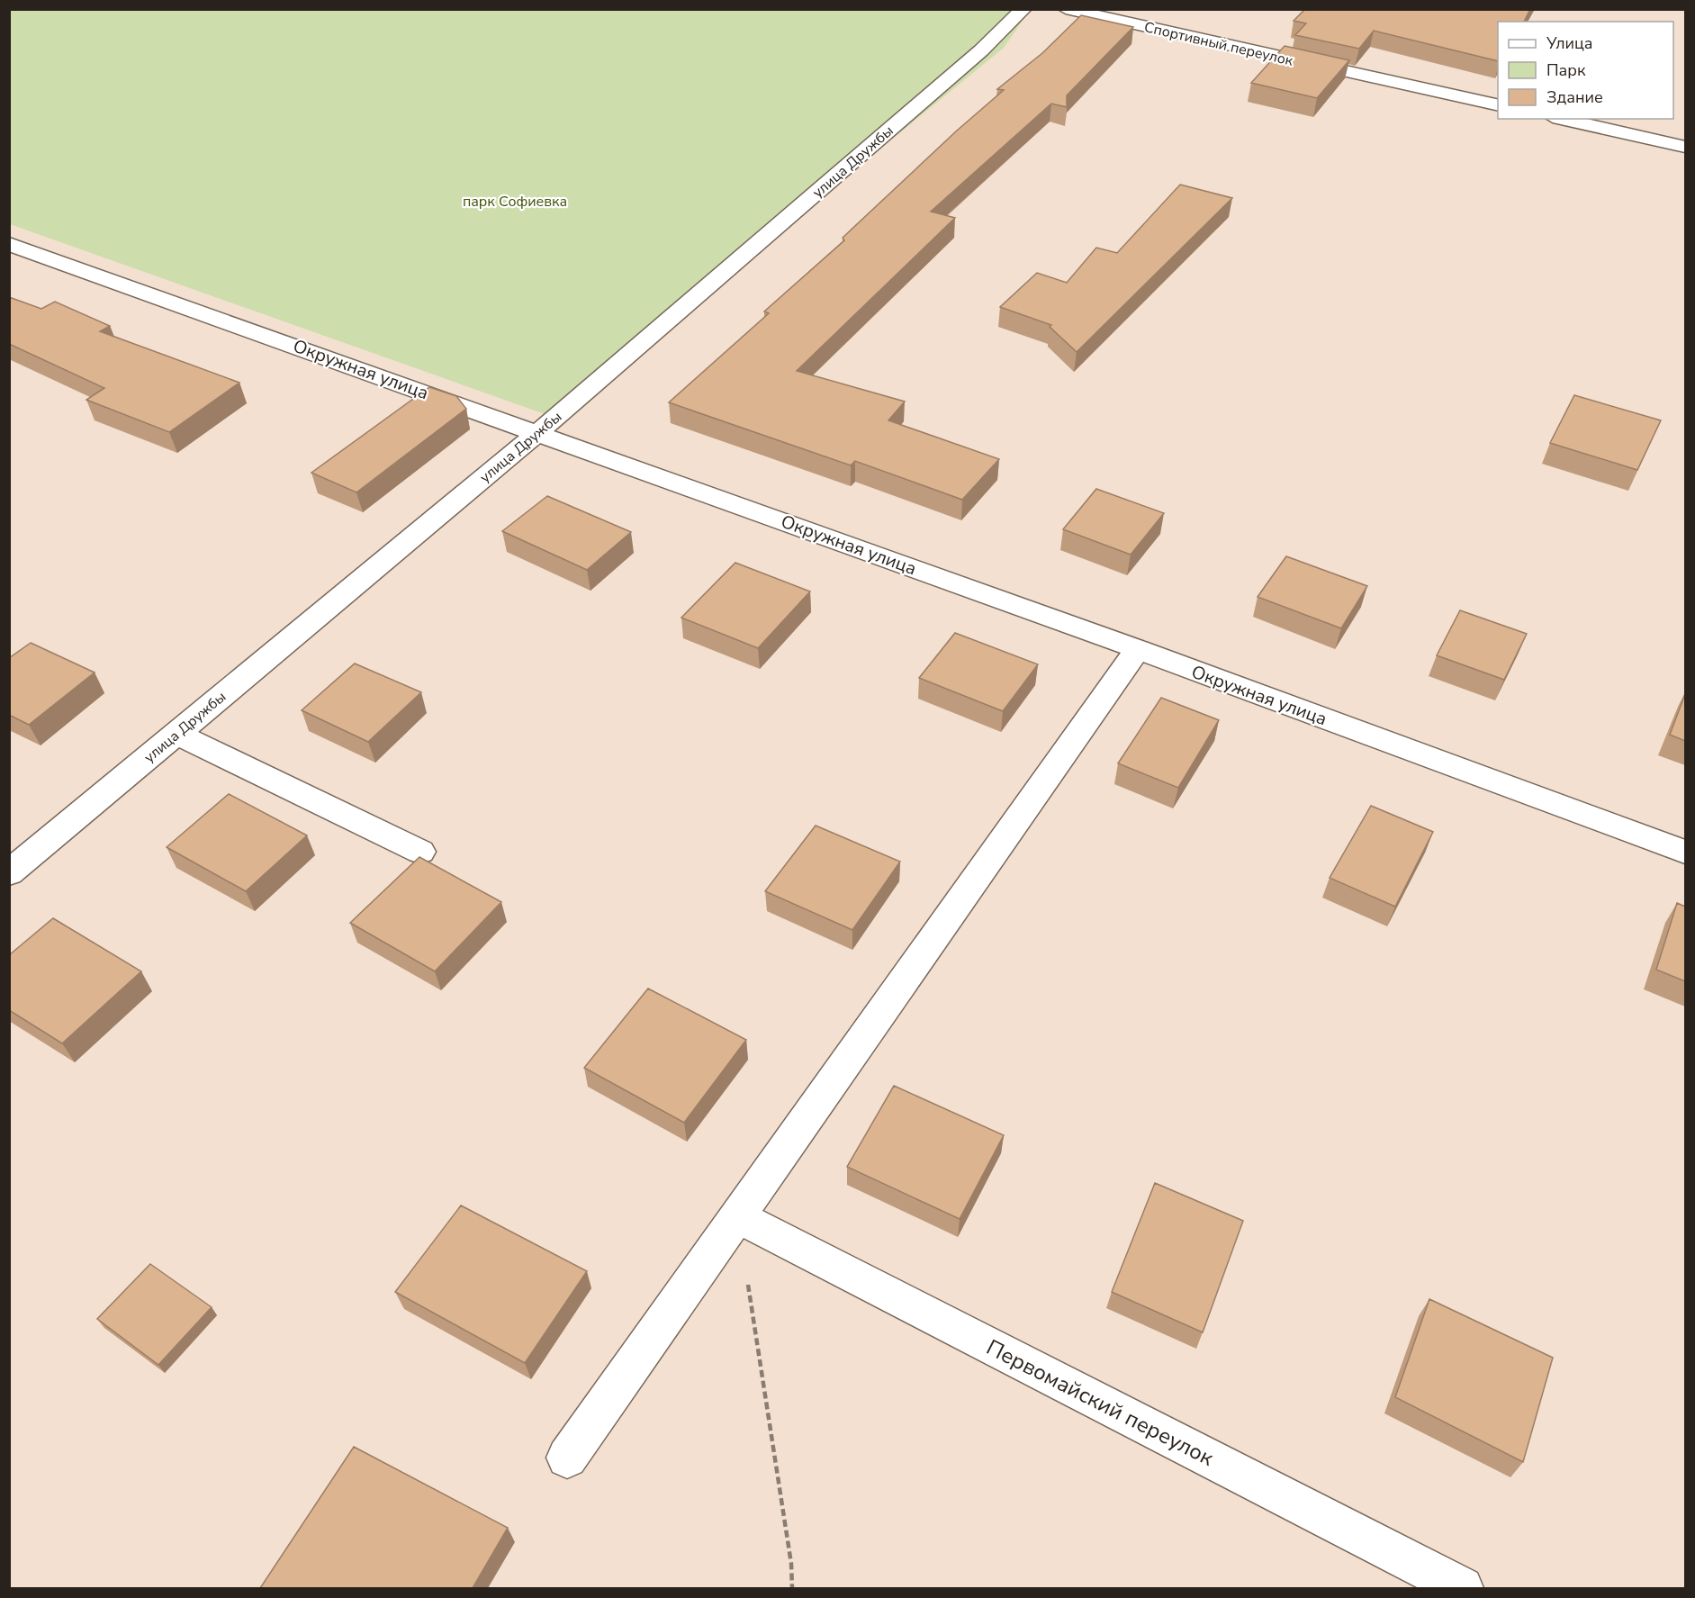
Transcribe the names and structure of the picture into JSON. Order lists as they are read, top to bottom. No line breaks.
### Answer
{"streets":{"street":["Спортивный переулок","улица Дружбы","Окружная улица","Первомайский переулок"]},"crossings":[["улица Дружбы","Окружная улица"]],"parks":["парк Софиевка"],"legend":["Улица","Парк","Здание"]}
